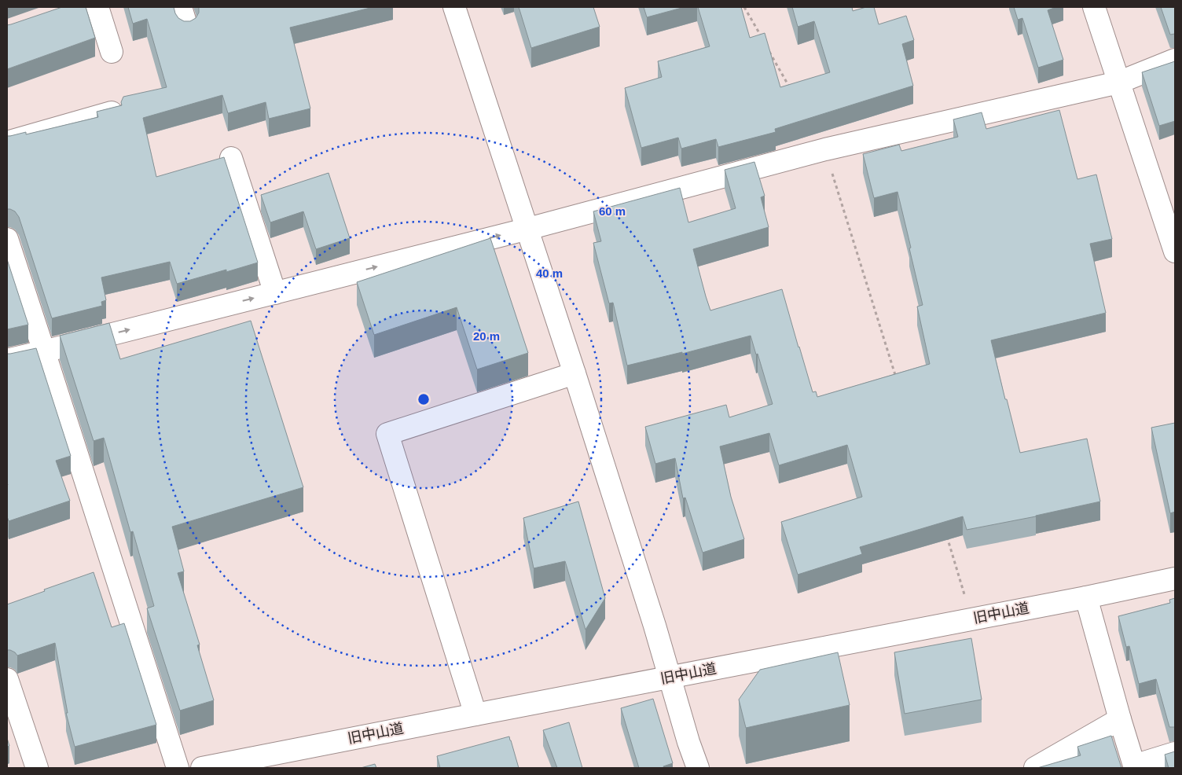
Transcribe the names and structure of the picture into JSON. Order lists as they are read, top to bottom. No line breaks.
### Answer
{"streets":{"street":["旧中山道"]},"rings":["60 m","40 m","20 m"]}
